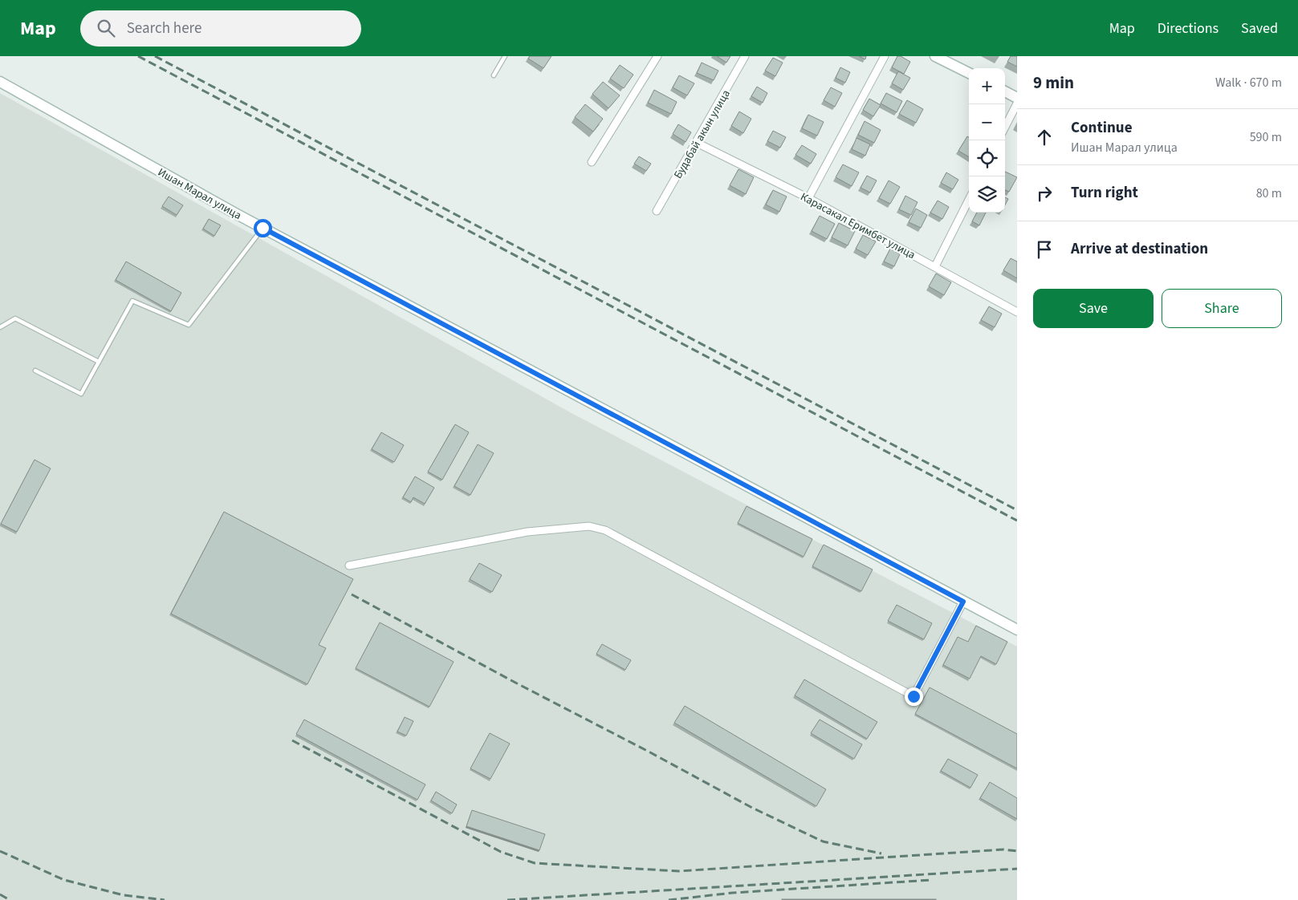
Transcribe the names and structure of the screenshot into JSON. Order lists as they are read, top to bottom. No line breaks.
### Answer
{"streets":{"main road":["Ишан Марал улица"],"street":["Будабай акын улица","Карасакал Еримбет улица"]},"crossings":[["Будабай акын улица","Карасакал Еримбет улица"]],"page":{"header":"Map","search":"Search here","nav":["Map","Directions","Saved"],"heading":["9 min","Walk · 670 m"],"map_buttons":["+","−"],"list":[["Continue","Ишан Марал улица","590 m"],["Turn right","80 m"],"Arrive at destination"],"buttons":["Save","Share"]}}
